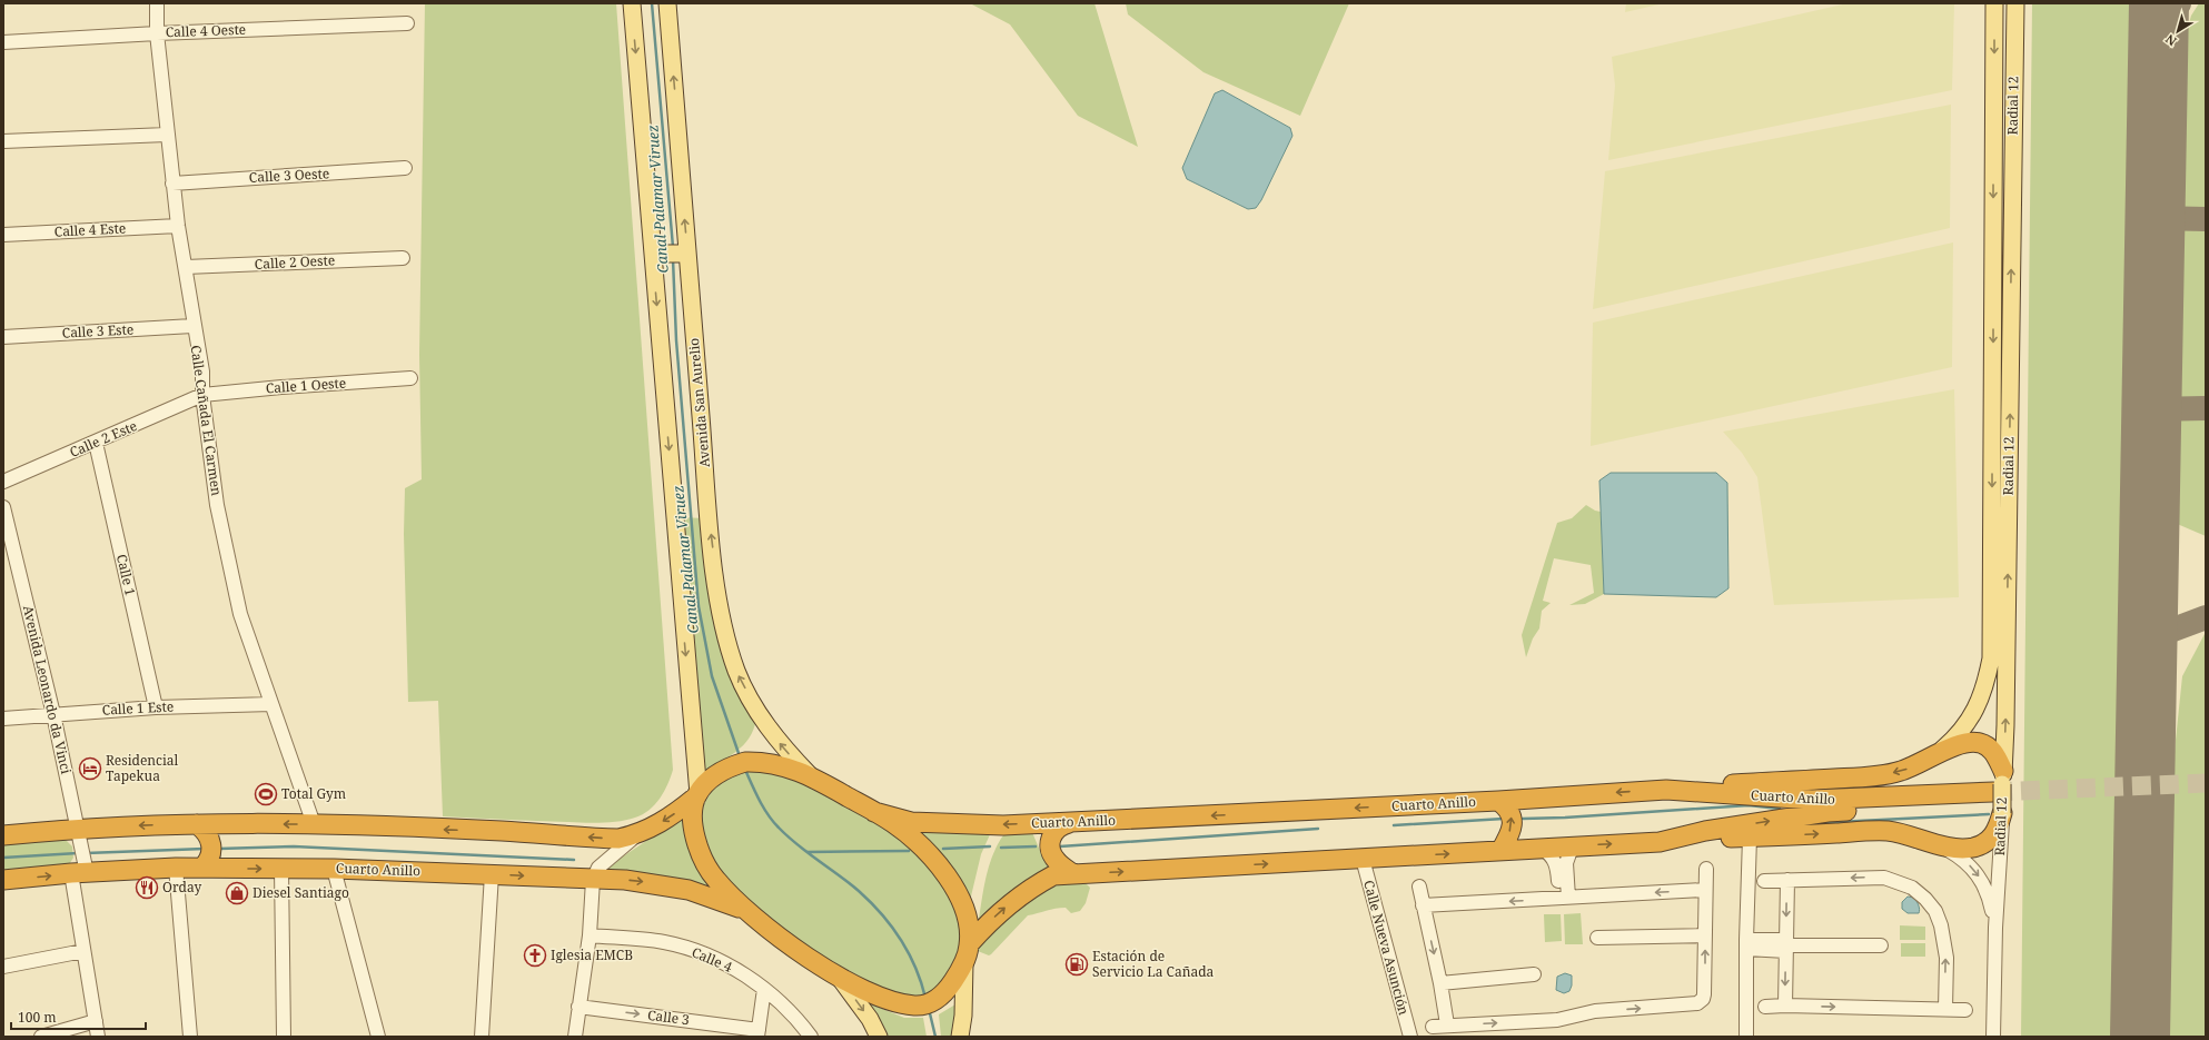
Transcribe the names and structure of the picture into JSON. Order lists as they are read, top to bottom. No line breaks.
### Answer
{"streets":{"highway":["Cuarto Anillo"],"main road":["Radial 12","Avenida San Aurelio"],"street":["Calle 4 Oeste","Calle 3 Oeste","Calle 4 Este","Calle 2 Oeste","Calle 3 Este","Calle 1 Oeste","Calle Cañada El Carmen","Calle 2 Este","Calle 1","Avenida Leonardo da Vinci","Calle 1 Este","Calle Nueva Asunción","Calle 4","Calle 3"]},"crossings":[["Calle 4 Oeste","Calle Cañada El Carmen"],["Radial 12","Cuarto Anillo"],["Calle 3 Oeste","Calle Cañada El Carmen"],["Calle 4 Este","Calle Cañada El Carmen"],["Calle 2 Oeste","Calle Cañada El Carmen"],["Calle 3 Este","Calle Cañada El Carmen"],["Calle 1 Oeste","Calle Cañada El Carmen"],["Calle 1 Oeste","Calle 2 Este"],["Calle Cañada El Carmen","Calle 2 Este"],["Calle Cañada El Carmen","Calle 1 Este"],["Calle 2 Este","Calle 1"],["Calle 1","Calle 1 Este"],["Avenida Leonardo da Vinci","Calle 1 Este"],["Avenida Leonardo da Vinci","Cuarto Anillo"],["Cuarto Anillo","Calle Nueva Asunción"]],"one_way":["Calle 3"],"water":["Canal Palamar Viruez"],"places":{"hotel":["Residencial Tapekua"],"sports":["Total Gym"],"restaurant":["Orday"],"shop":["Diesel Santiago"],"church":["Iglesia EMCB"],"fuel station":["Estación de Servicio La Cañada"]},"scale_bar":"100 m","north":"bottom left"}
